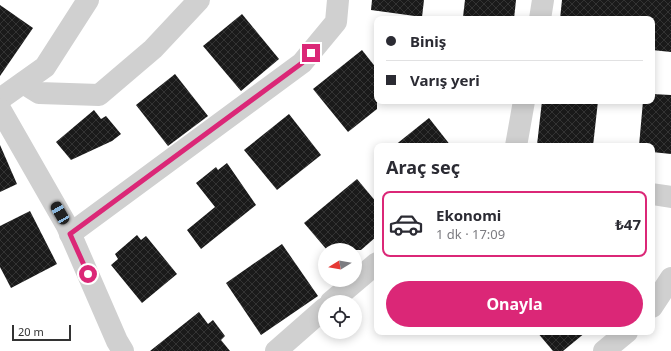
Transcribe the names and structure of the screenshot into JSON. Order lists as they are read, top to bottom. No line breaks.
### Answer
{"scale_bar":"20 m","north":"left","page":{"banner":["Biniş","Varış yeri"],"heading":"Araç seç","list":[{"name":"Ekonomi","note":"1 dk · 17:09","value":"₺47"}],"buttons":"Onayla","scale":"20 m"}}
